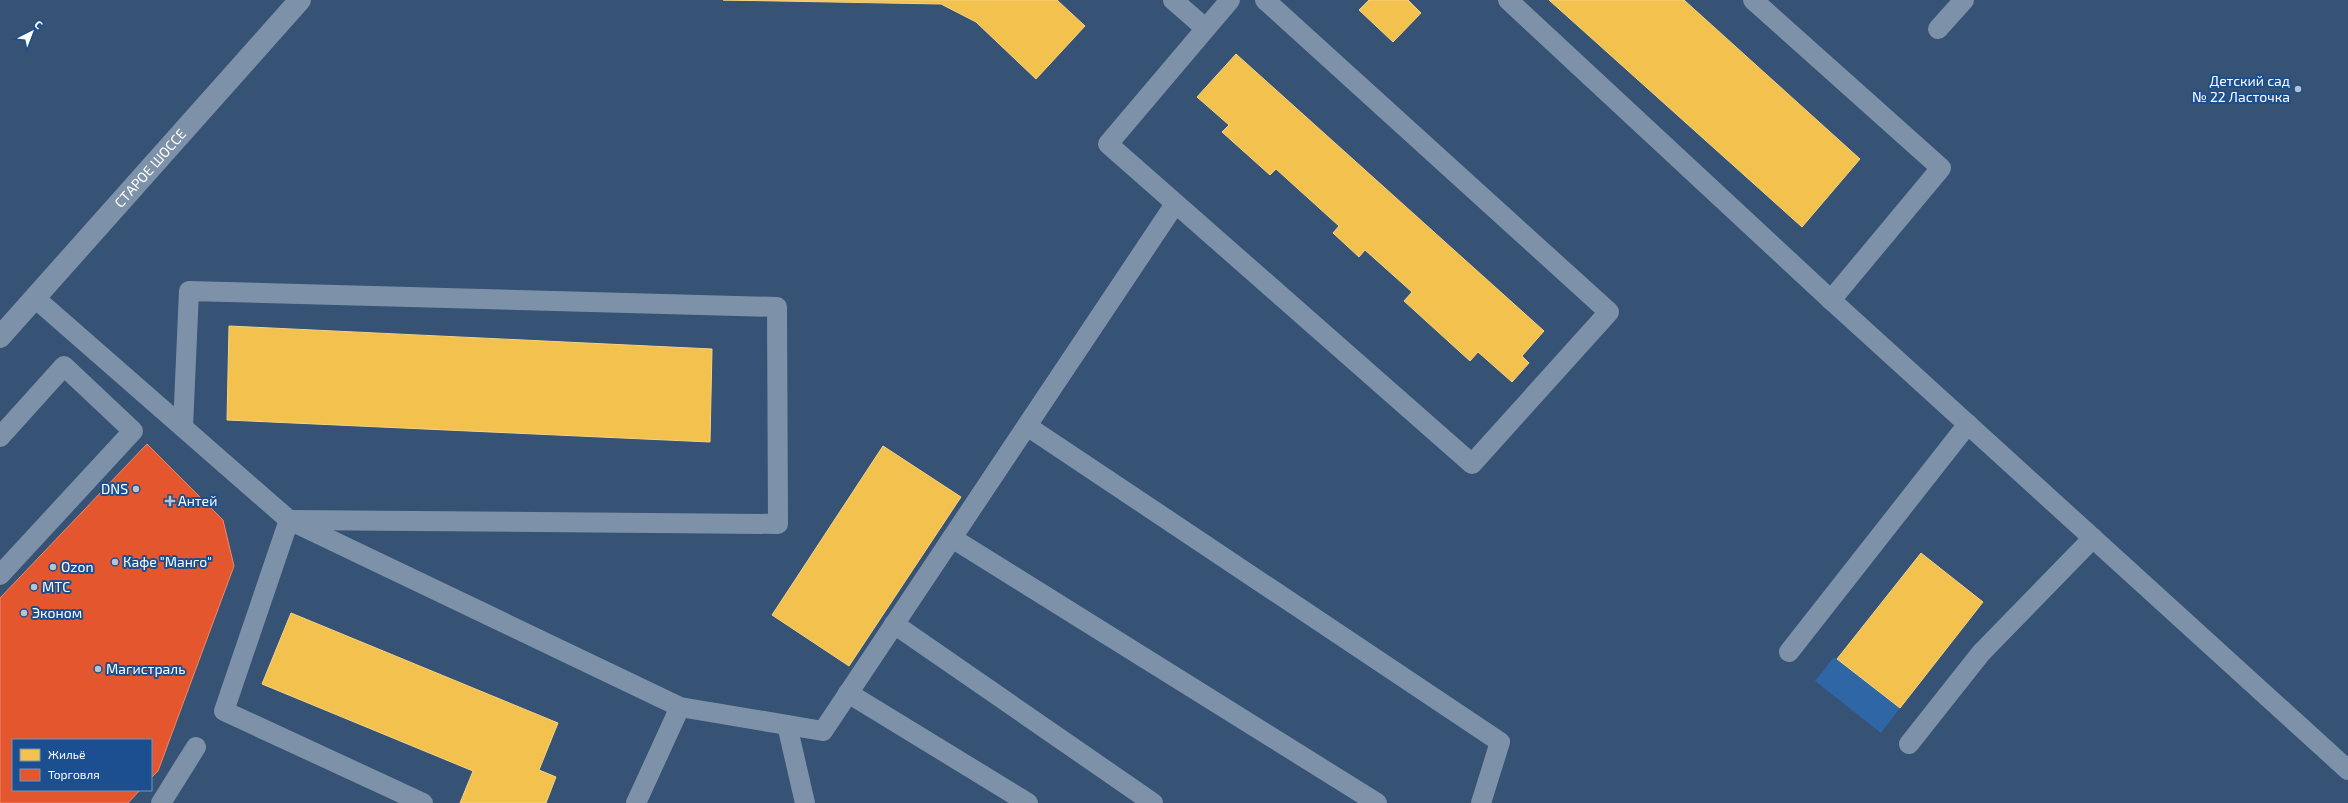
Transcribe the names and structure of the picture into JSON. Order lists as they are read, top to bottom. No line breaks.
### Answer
{"streets":{"street":["СТАРОЕ ШОССЕ"]},"places":{"other":["Детский сад № 22 Ласточка","DNS","Кафе \"Манго\"","Ozon","МТС","Эконом","Магистраль"],"health":["Антей"]},"legend":["Жильё","Торговля"],"north":"top right"}
